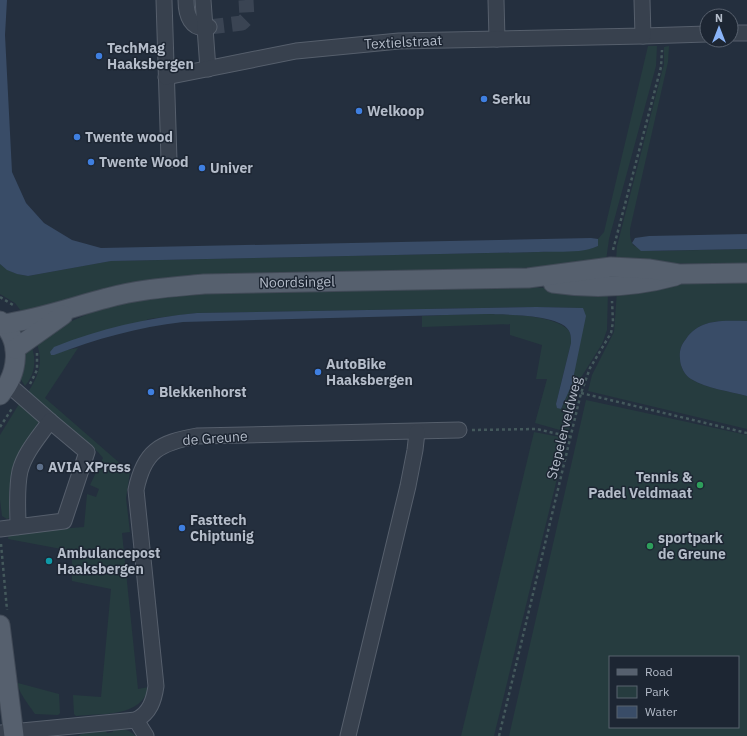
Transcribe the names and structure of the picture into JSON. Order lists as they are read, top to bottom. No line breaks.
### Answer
{"streets":{"main road":["Noordsingel"],"street":["Textielstraat","de Greune"],"path":["Stepelerveldweg"]},"crossings":[["Noordsingel","Stepelerveldweg"]],"places":["TechMag Haaksbergen","Serku","Welkoop","Twente wood","Twente Wood","Univer","AutoBike Haaksbergen","Blekkenhorst","AVIA XPress","Tennis & Padel Veldmaat","Fasttech Chiptunig","sportpark de Greune","Ambulancepost Haaksbergen"],"legend":["Road","Park","Water"],"north":"top"}
